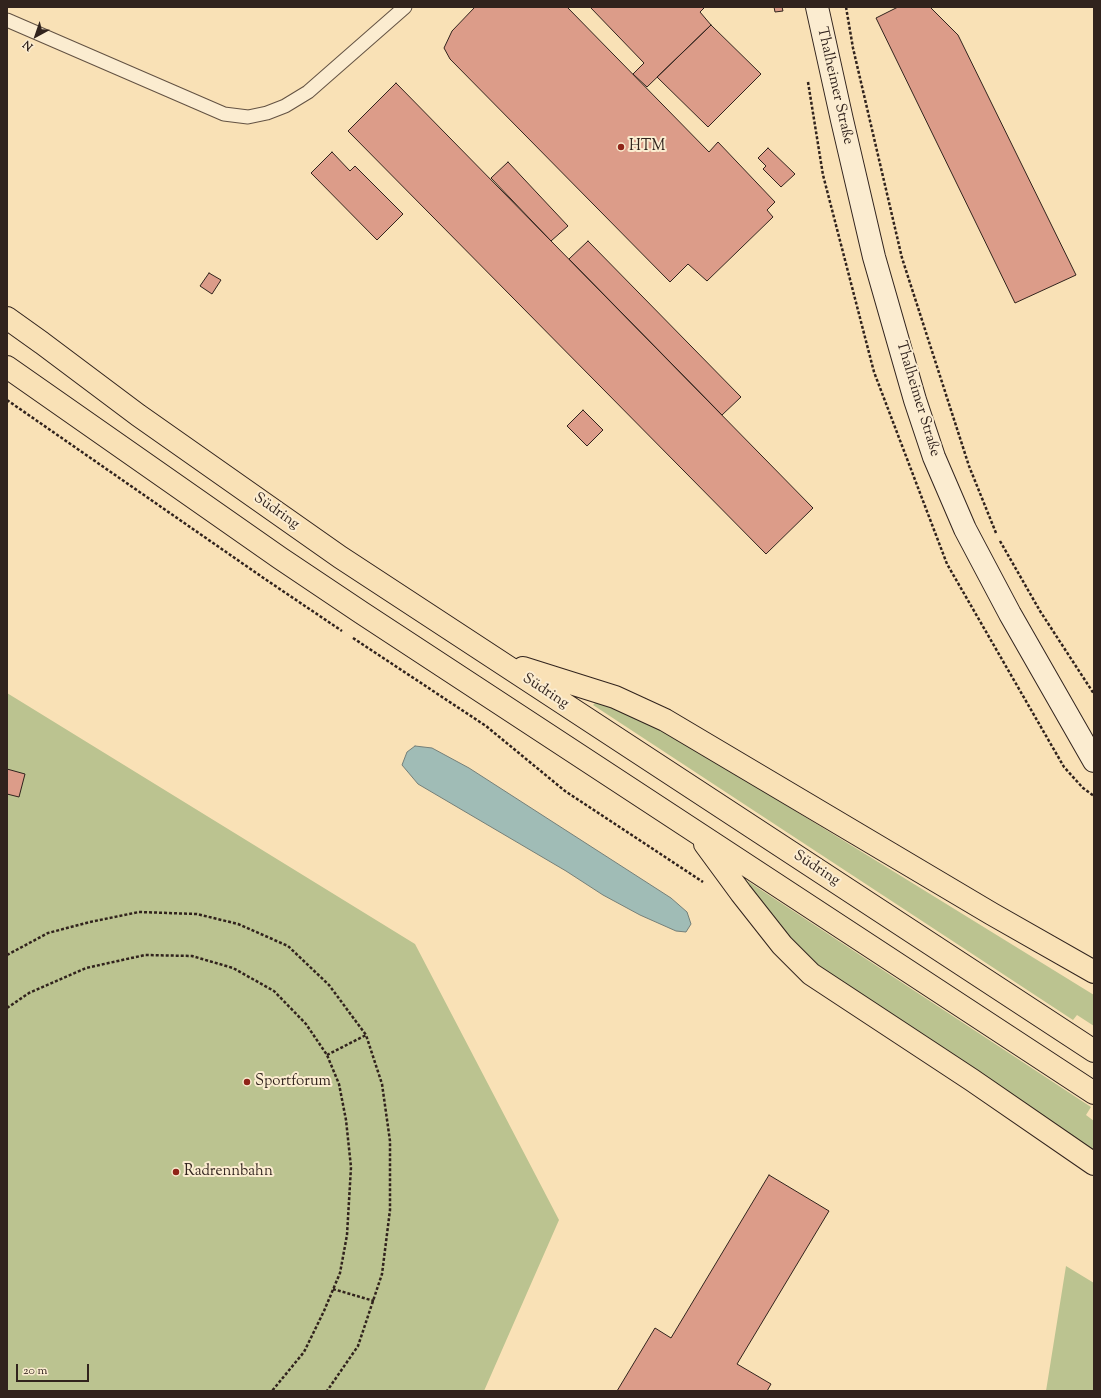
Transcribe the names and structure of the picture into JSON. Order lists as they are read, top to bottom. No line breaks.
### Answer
{"streets":{"main road":["Südring"],"street":["Thalheimer Straße"]},"places":["HTM","Sportforum","Radrennbahn"],"scale_bar":"20 m","north":"bottom left"}
